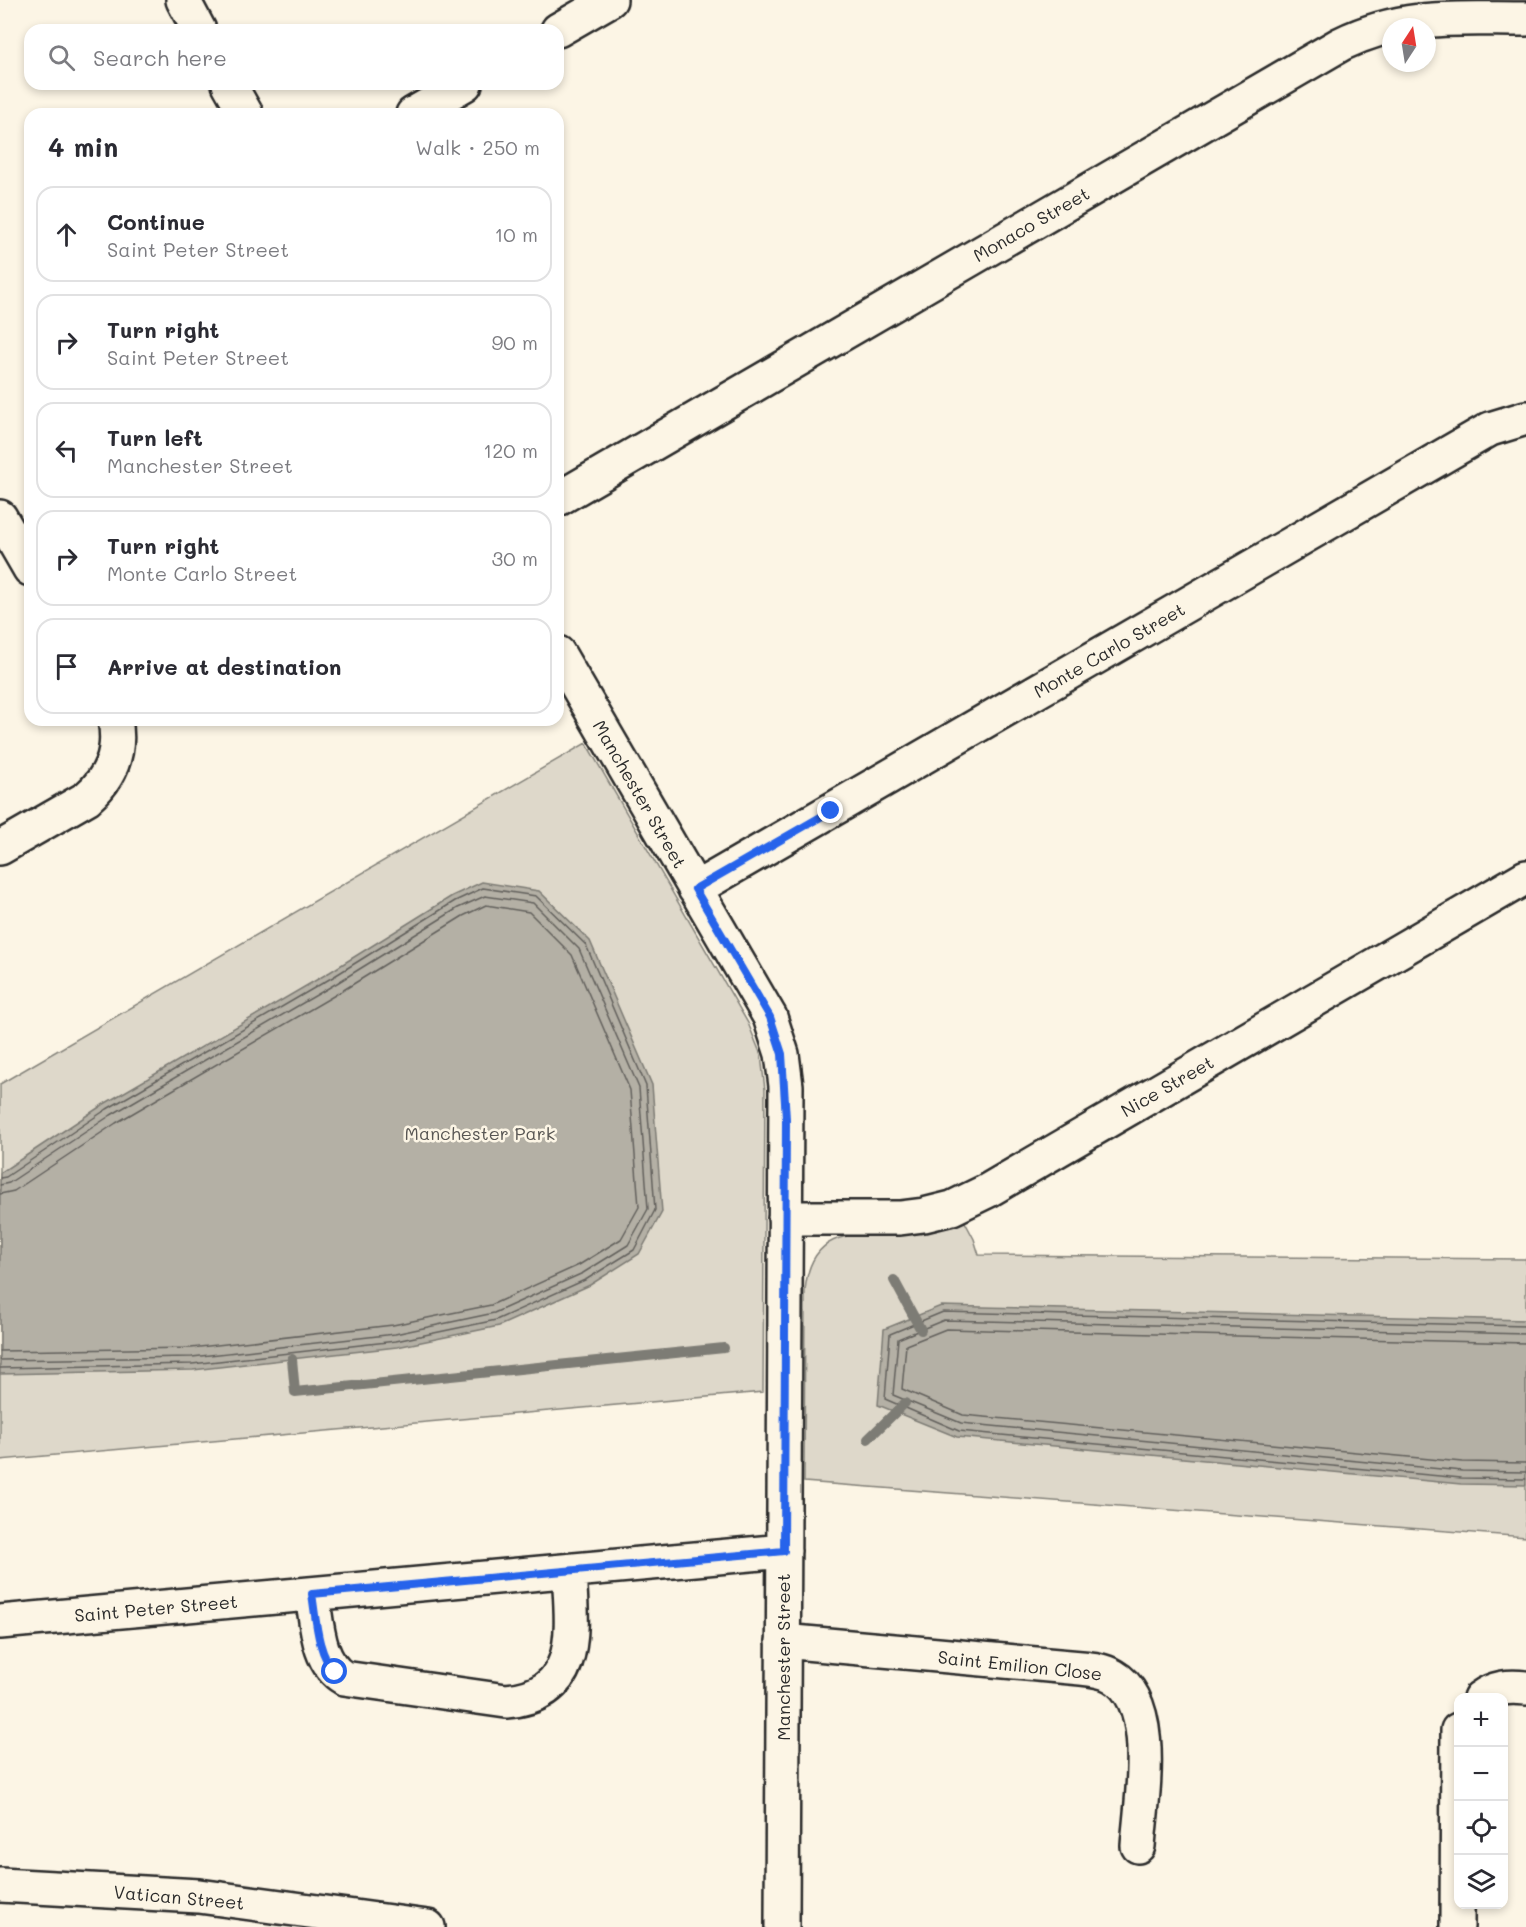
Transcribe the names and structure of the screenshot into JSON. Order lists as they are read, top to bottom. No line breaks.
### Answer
{"streets":{"street":["Monaco Street","Monte Carlo Street","Manchester Street","Nice Street","Saint Peter Street","Saint Emilion Close","Vatican Street"]},"crossings":[["Monte Carlo Street","Manchester Street"],["Manchester Street","Nice Street"],["Manchester Street","Saint Peter Street"],["Manchester Street","Saint Emilion Close"]],"parks":["Manchester Park"],"north":"top","page":{"search":"Search here","heading":["4 min","Walk · 250 m"],"list":[["Continue","Saint Peter Street","10 m"],["Turn right","Saint Peter Street","90 m"],["Turn left","Manchester Street","120 m"],["Turn right","Monte Carlo Street","30 m"],"Arrive at destination"],"map_buttons":["+","−"]}}
